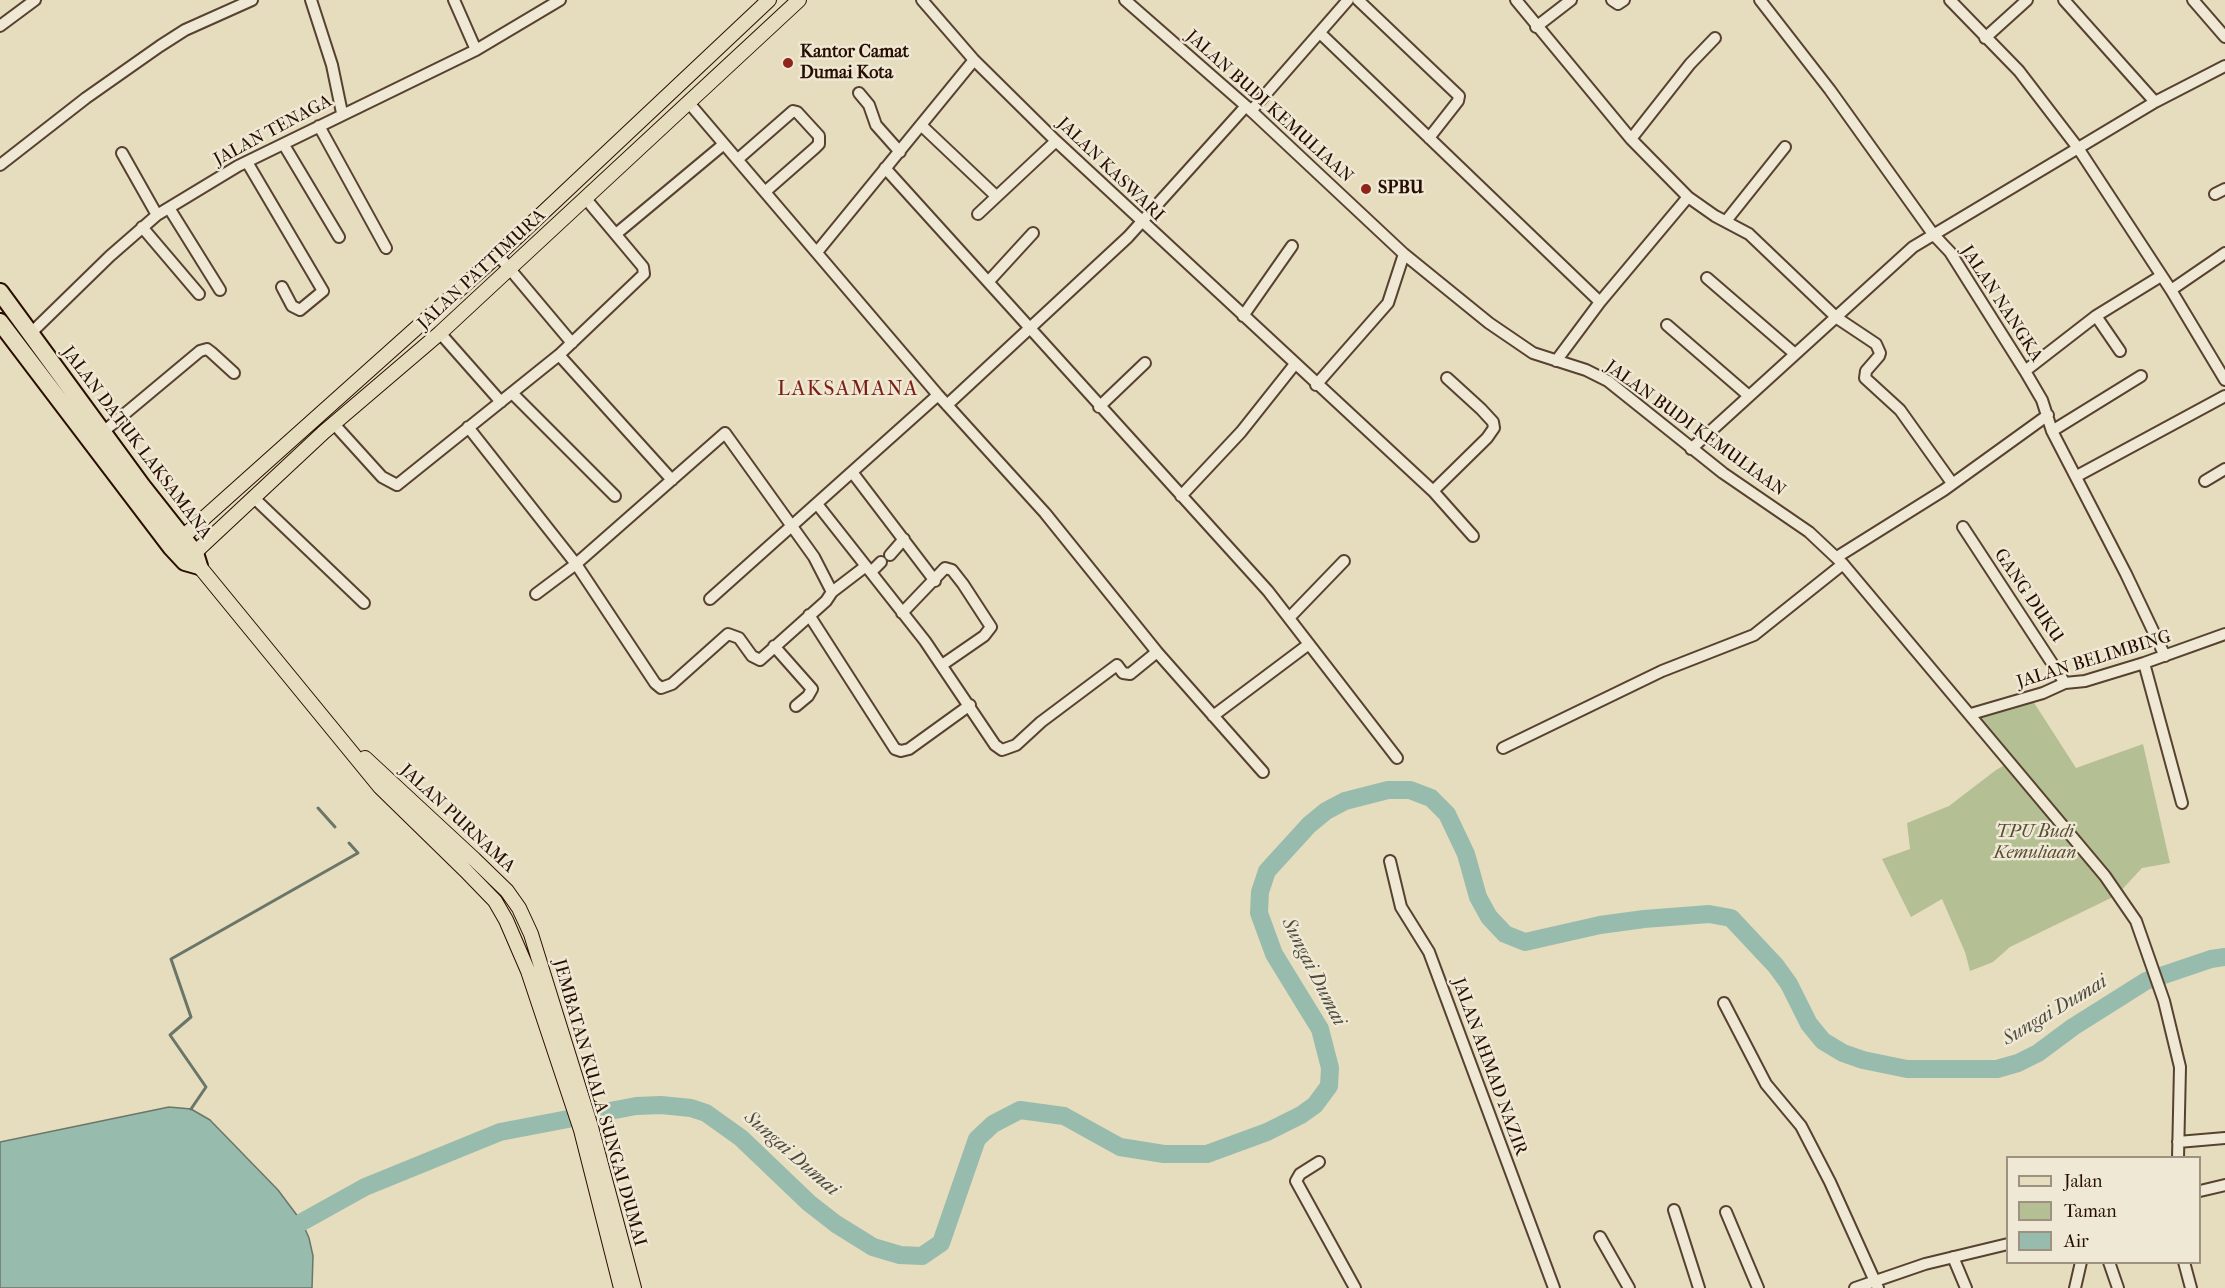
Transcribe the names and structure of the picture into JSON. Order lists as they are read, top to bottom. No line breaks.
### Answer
{"streets":{"highway":["JALAN DATUK LAKSAMANA"],"main road":["JALAN PATTIMURA","JALAN PURNAMA","JEMBATAN KUALA SUNGAI DUMAI"],"street":["JALAN BUDI KEMULIAAN","JALAN TENAGA","JALAN KASWARI","JALAN NANGKA","GANG DUKU","JALAN BELIMBING","JALAN AHMAD NAZIR"]},"crossings":[["JALAN BUDI KEMULIAAN","JALAN BELIMBING"],["JALAN TENAGA","JALAN DATUK LAKSAMANA"],["JALAN PATTIMURA","JALAN DATUK LAKSAMANA"],["JALAN PATTIMURA","JALAN PURNAMA"],["JALAN NANGKA","JALAN BELIMBING"],["JALAN DATUK LAKSAMANA","JALAN PURNAMA"],["GANG DUKU","JALAN BELIMBING"],["JALAN PURNAMA","JEMBATAN KUALA SUNGAI DUMAI"]],"districts":["LAKSAMANA"],"water":["Sungai Dumai"],"parks":["TPU Budi Kemuliaan"],"places":["Kantor Camat Dumai Kota","SPBU"],"legend":["Jalan","Taman","Air"]}
